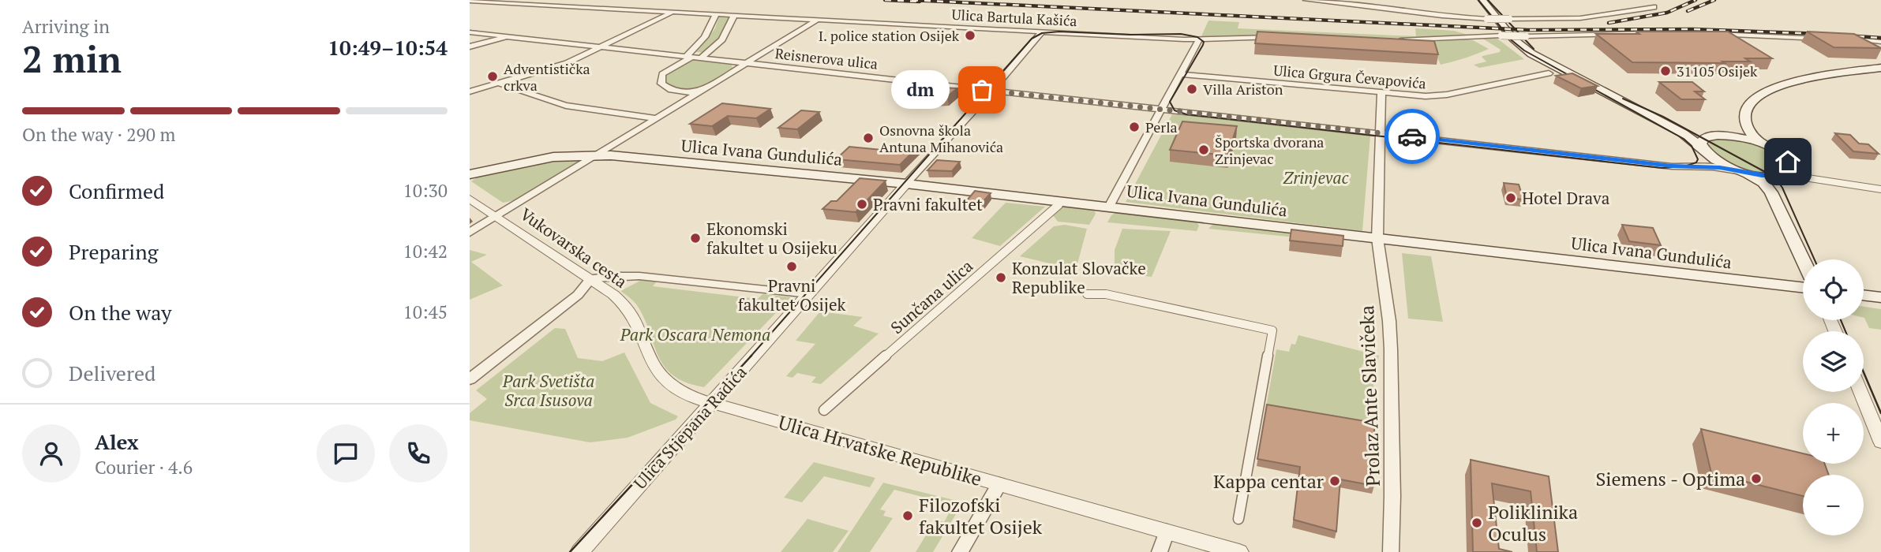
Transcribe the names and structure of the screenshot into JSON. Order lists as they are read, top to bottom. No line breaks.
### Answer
{"streets":{"main road":["Ulica Ivana Gundulića"],"street":["Ulica Bartula Kašića","Reisnerova ulica","Ulica Grgura Čevapovića","Vukovarska cesta","Sunčana ulica","Prolaz Ante Slavičeka","Ulica Stjepana Radića","Ulica Hrvatske Republike"]},"crossings":[["Ulica Bartula Kašića","Ulica Stjepana Radića"],["Reisnerova ulica","Ulica Stjepana Radića"],["Ulica Ivana Gundulića","Prolaz Ante Slavičeka"],["Ulica Ivana Gundulića","Ulica Stjepana Radića"],["Vukovarska cesta","Ulica Stjepana Radića"],["Vukovarska cesta","Ulica Hrvatske Republike"],["Ulica Stjepana Radića","Ulica Hrvatske Republike"]],"parks":["Zrinjevac","Park Oscara Nemona","Park Svetišta Srca Isusova"],"places":["I. police station Osijek","31105 Osijek","Adventistička crkva","Villa Ariston","dm","Perla","Osnovna škola Antuna Mihanovića","Športska dvorana Zrinjevac","Hotel Drava","Pravni fakultet","Ekonomski fakultet u Osijeku","Pravni fakultet Osijek","Konzulat Slovačke Republike","Siemens - Optima","Kappa centar","Filozofski fakultet Osijek","Poliklinika Oculus"],"page":{"heading":["2 min","Arriving in","10:49–10:54"],"panel":["Alex","Courier · 4.6"],"bubble":"dm","bar":"On the way · 290 m","list":[["Confirmed","10:30"],["Preparing","10:42"],["On the way","10:45"],"Delivered"],"map_buttons":["+","−"]}}
